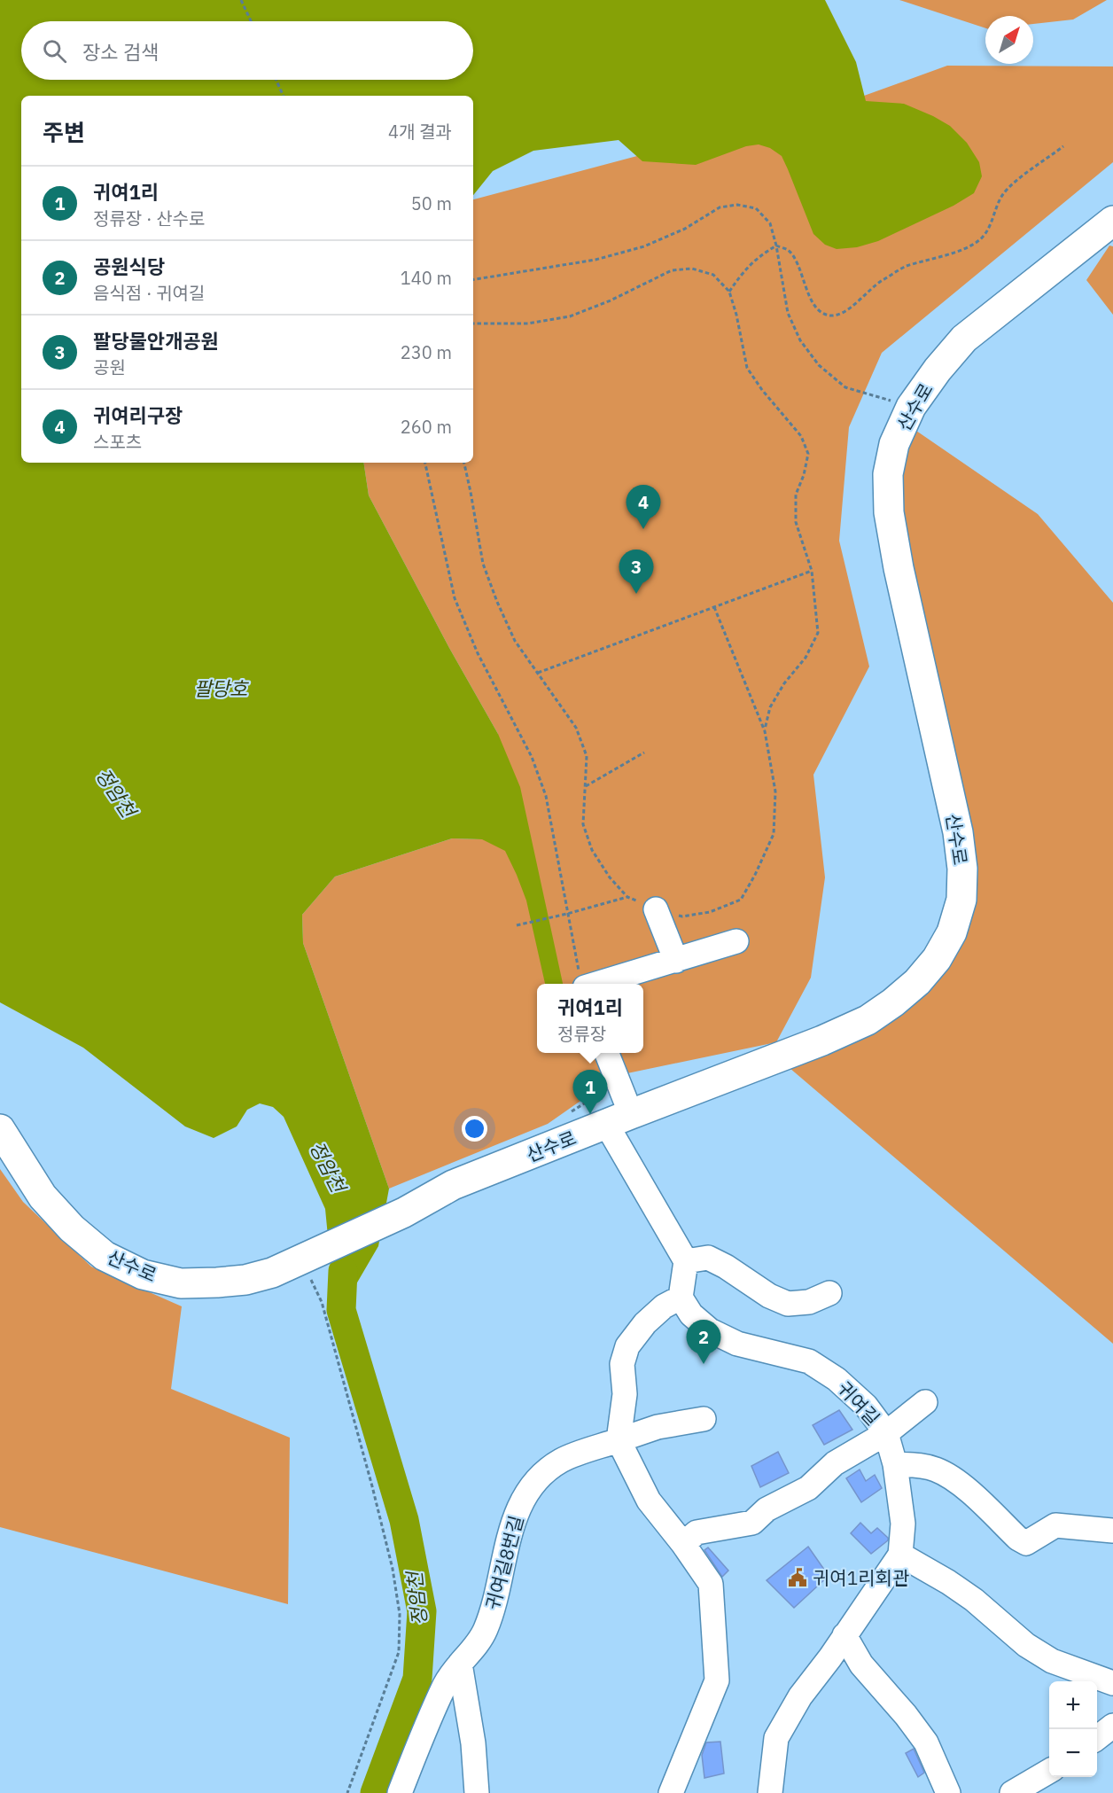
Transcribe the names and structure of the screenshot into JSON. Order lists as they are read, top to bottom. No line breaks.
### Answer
{"streets":{"main road":["산수로"],"street":["귀여길","귀여길8번길"]},"water":["팔당호","정암천"],"places":{"public building":["귀여1리회관"]},"north":"top right","page":{"search":"장소 검색","heading":["주변","4개 결과"],"list":[{"mark":"1","name":"귀여1리","note":"정류장 · 산수로","value":"50 m"},{"mark":"2","name":"공원식당","note":"음식점 · 귀여길","value":"140 m"},{"mark":"3","name":"팔당물안개공원","note":"공원","value":"230 m"},{"mark":"4","name":"귀여리구장","note":"스포츠","value":"260 m"}],"pins":["4","3","1","2"],"popup":["귀여1리","정류장"],"map_buttons":["+","−"]}}
